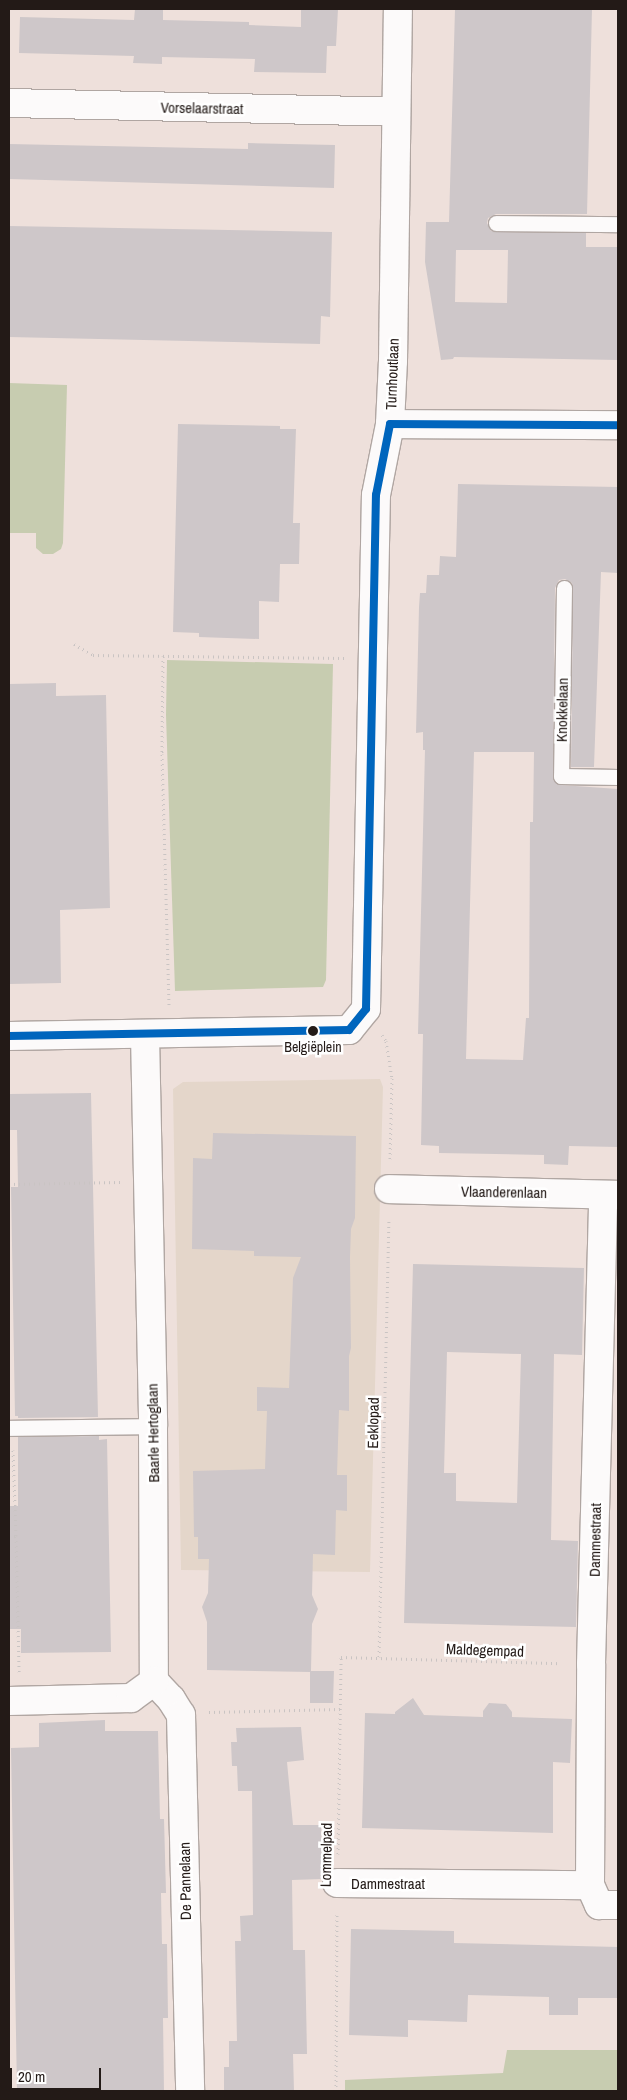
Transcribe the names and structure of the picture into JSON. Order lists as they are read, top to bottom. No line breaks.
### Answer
{"streets":{"street":["Vorselaarstraat","Turnhoutlaan","Vlaanderenlaan","Baarle Hertoglaan","Dammestraat","De Pannelaan"],"lane":["Knokkelaan"],"path":["Eeklopad","Maldegempad","Lommelpad"]},"crossings":[["Vorselaarstraat","Turnhoutlaan"],["Turnhoutlaan","Eeklopad"],["Vlaanderenlaan","Eeklopad"],["Vlaanderenlaan","Dammestraat"],["Eeklopad","Maldegempad"],["Eeklopad","Lommelpad"],["Baarle Hertoglaan","De Pannelaan"],["Dammestraat","Maldegempad"],["Dammestraat","Lommelpad"],["Maldegempad","Lommelpad"]],"places":["Belgiëplein"],"scale_bar":"20 m"}
